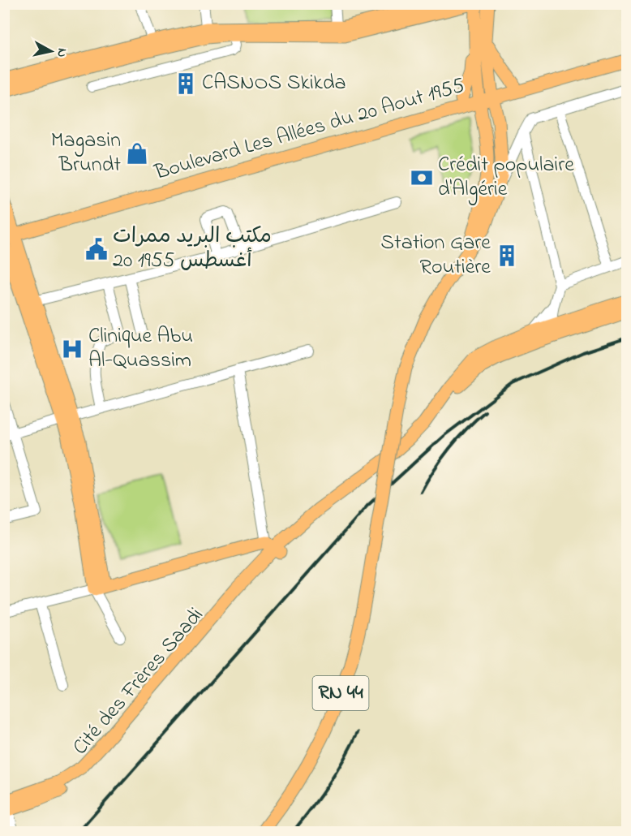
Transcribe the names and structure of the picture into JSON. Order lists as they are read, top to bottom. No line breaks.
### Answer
{"streets":{"main road":["Boulevard Les Allées du 20 Aout 1955","Cité des Frères Saadi","RN 44"]},"crossings":[["Boulevard Les Allées du 20 Aout 1955","Cité des Frères Saadi"]],"places":{"building":["CASNOS Skikda","Station Gare Routière"],"shop":["Magasin Brundt"],"bank":["Crédit populaire d'Algérie"],"public building":["مكتب البريد ممرات 20 أغسطس 1955"],"hospital":["Clinique Abu Al-Quassim"]},"north":"right"}
